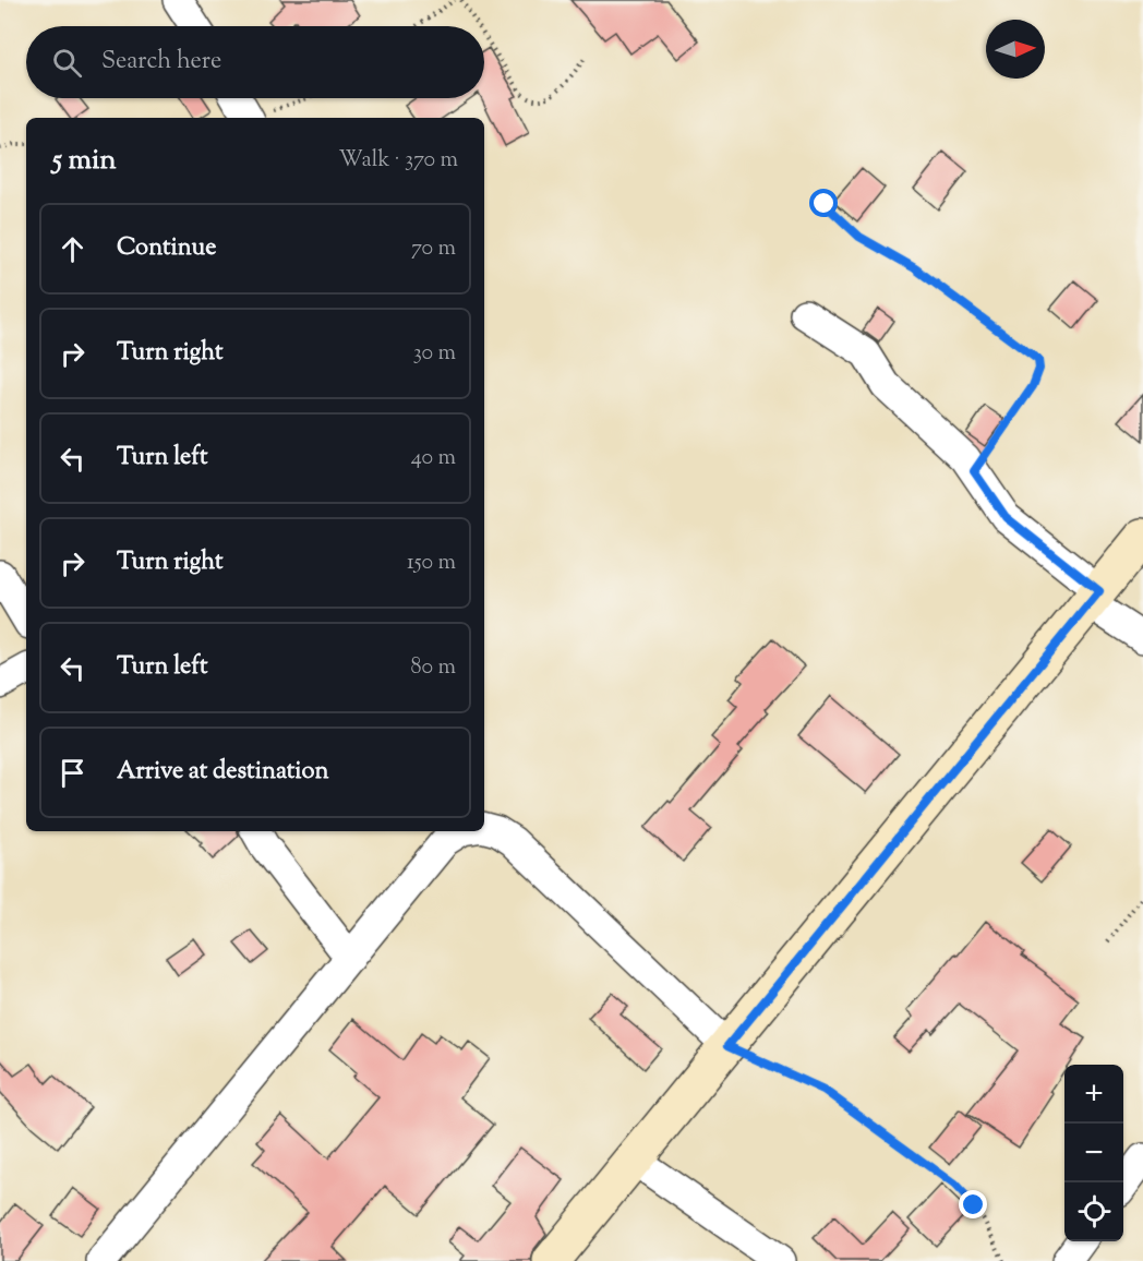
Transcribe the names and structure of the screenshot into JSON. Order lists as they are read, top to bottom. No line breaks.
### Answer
{"north":"right","page":{"search":"Search here","heading":["5 min","Walk · 370 m"],"list":[["Continue","70 m"],["Turn right","30 m"],["Turn left","40 m"],["Turn right","150 m"],["Turn left","80 m"],"Arrive at destination"],"map_buttons":["+","−"]}}
